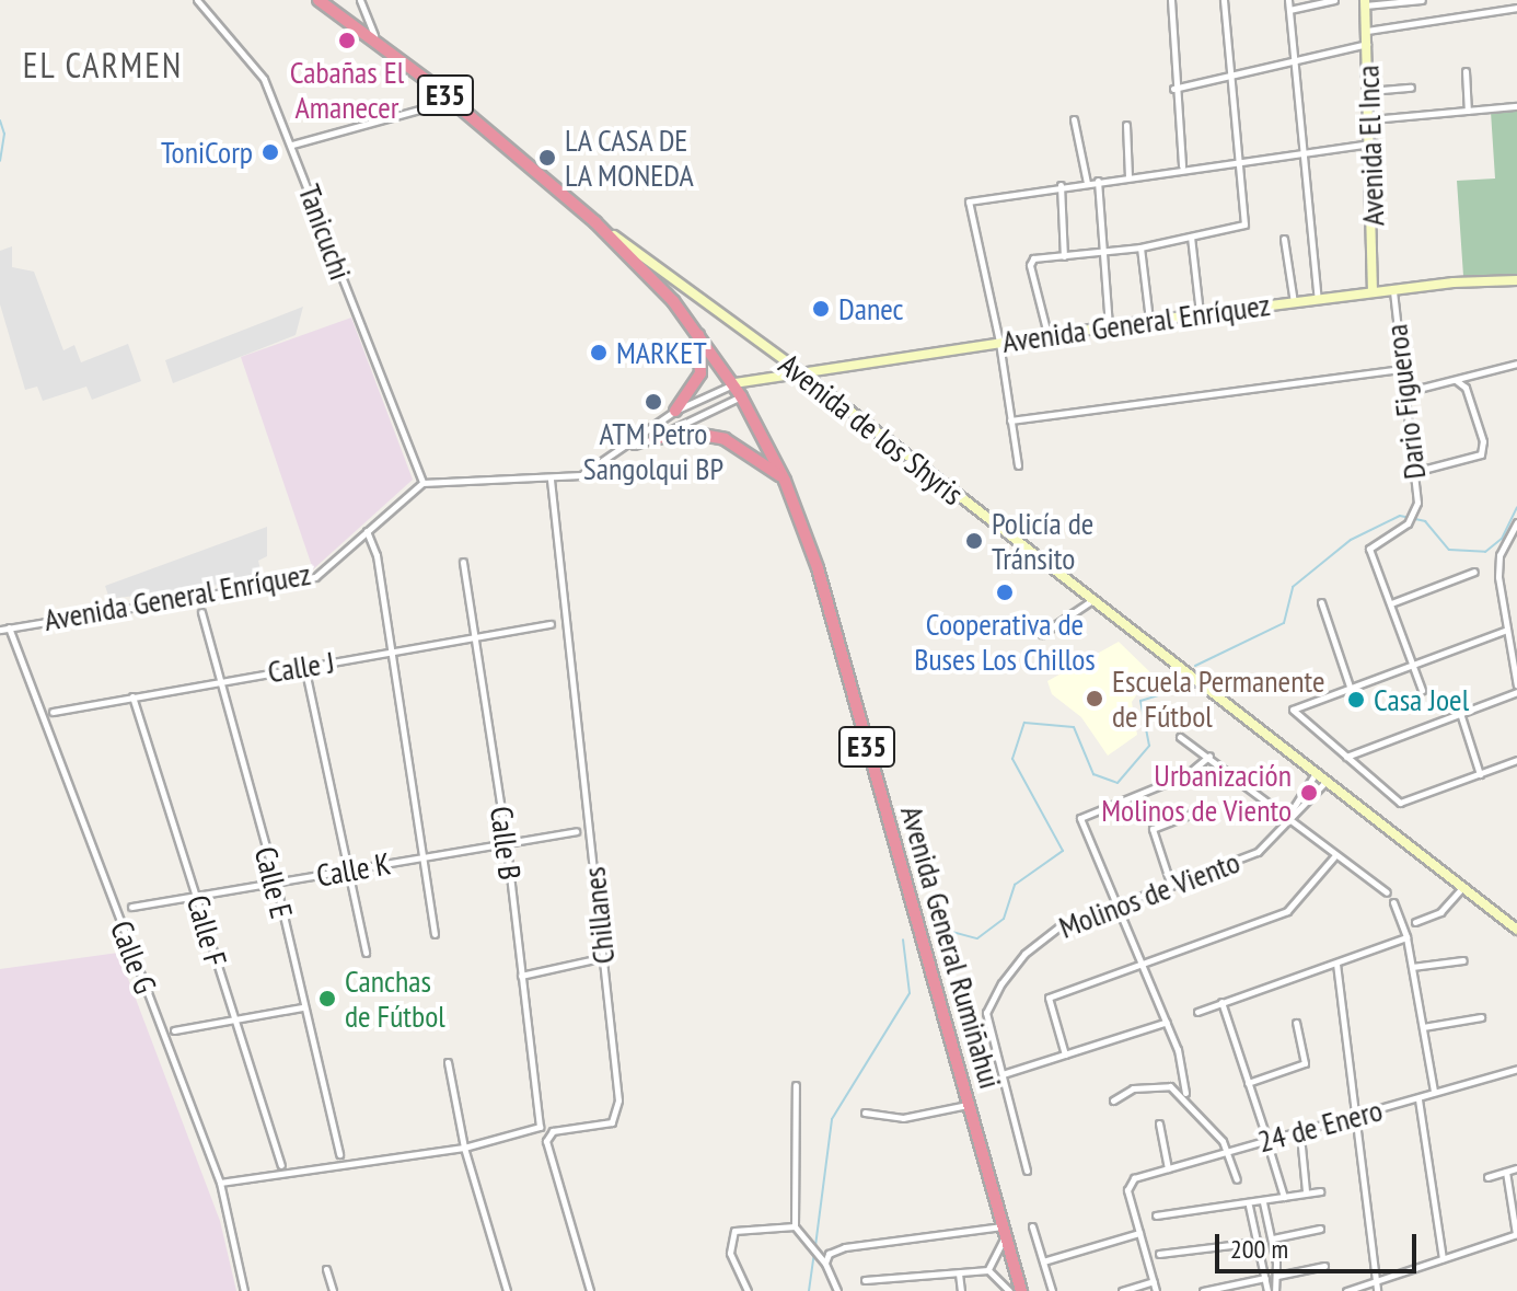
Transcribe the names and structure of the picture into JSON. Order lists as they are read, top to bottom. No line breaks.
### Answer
{"streets":{"highway":["E35","Avenida General Rumiñahui"],"main road":["Avenida El Inca","Avenida General Enríquez","Avenida de los Shyris"],"street":["Tanicuchi","Dario Figueroa","Calle J","Calle B","Calle K","Calle E","Molinos de Viento","Chillanes","Calle F","Calle G","24 de Enero"]},"crossings":[["E35","Avenida de los Shyris"],["E35","Avenida General Rumiñahui"],["Avenida El Inca","Avenida General Enríquez"],["Tanicuchi","Avenida General Enríquez"],["Avenida General Enríquez","Dario Figueroa"],["Avenida General Enríquez","Avenida de los Shyris"],["Avenida General Enríquez","Chillanes"],["Avenida General Enríquez","Avenida General Rumiñahui"],["Avenida General Enríquez","Calle G"],["Avenida de los Shyris","Molinos de Viento"],["Calle J","Calle B"],["Calle J","Calle E"],["Calle J","Calle F"],["Calle B","Calle K"],["Calle K","Calle E"],["Calle K","Calle F"]],"districts":["EL CARMEN"],"places":["Cabañas El Amanecer","ToniCorp","LA CASA DE LA MONEDA","Danec","MARKET","ATM Petro Sangolqui BP","Policía de Tránsito","Cooperativa de Buses Los Chillos","Escuela Permanente de Fútbol","Casa Joel","Urbanización Molinos de Viento","Canchas de Fútbol"],"scale_bar":"200 m"}
